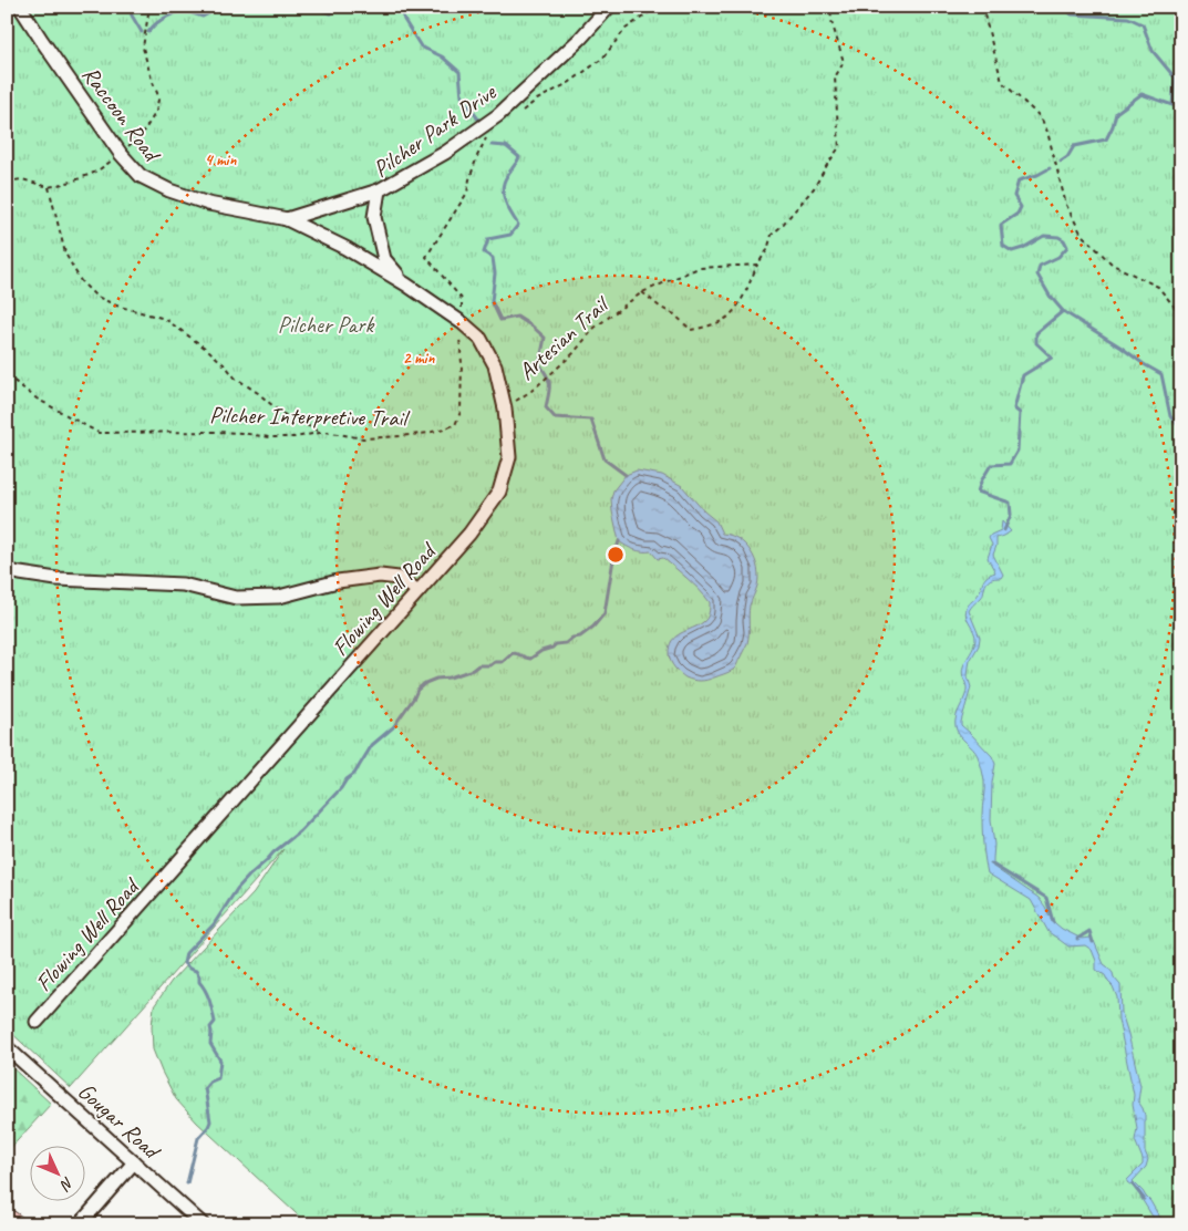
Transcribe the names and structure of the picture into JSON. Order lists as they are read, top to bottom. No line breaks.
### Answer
{"streets":{"street":["Raccoon Road","Pilcher Park Drive","Flowing Well Road","Gougar Road"],"path":["Artesian Trail","Pilcher Interpretive Trail"]},"crossings":[["Raccoon Road","Flowing Well Road"],["Pilcher Park Drive","Flowing Well Road"],["Artesian Trail","Flowing Well Road"],["Pilcher Interpretive Trail","Flowing Well Road"]],"parks":["Pilcher Park"],"north":"bottom right","rings":["4 min","2 min"]}
